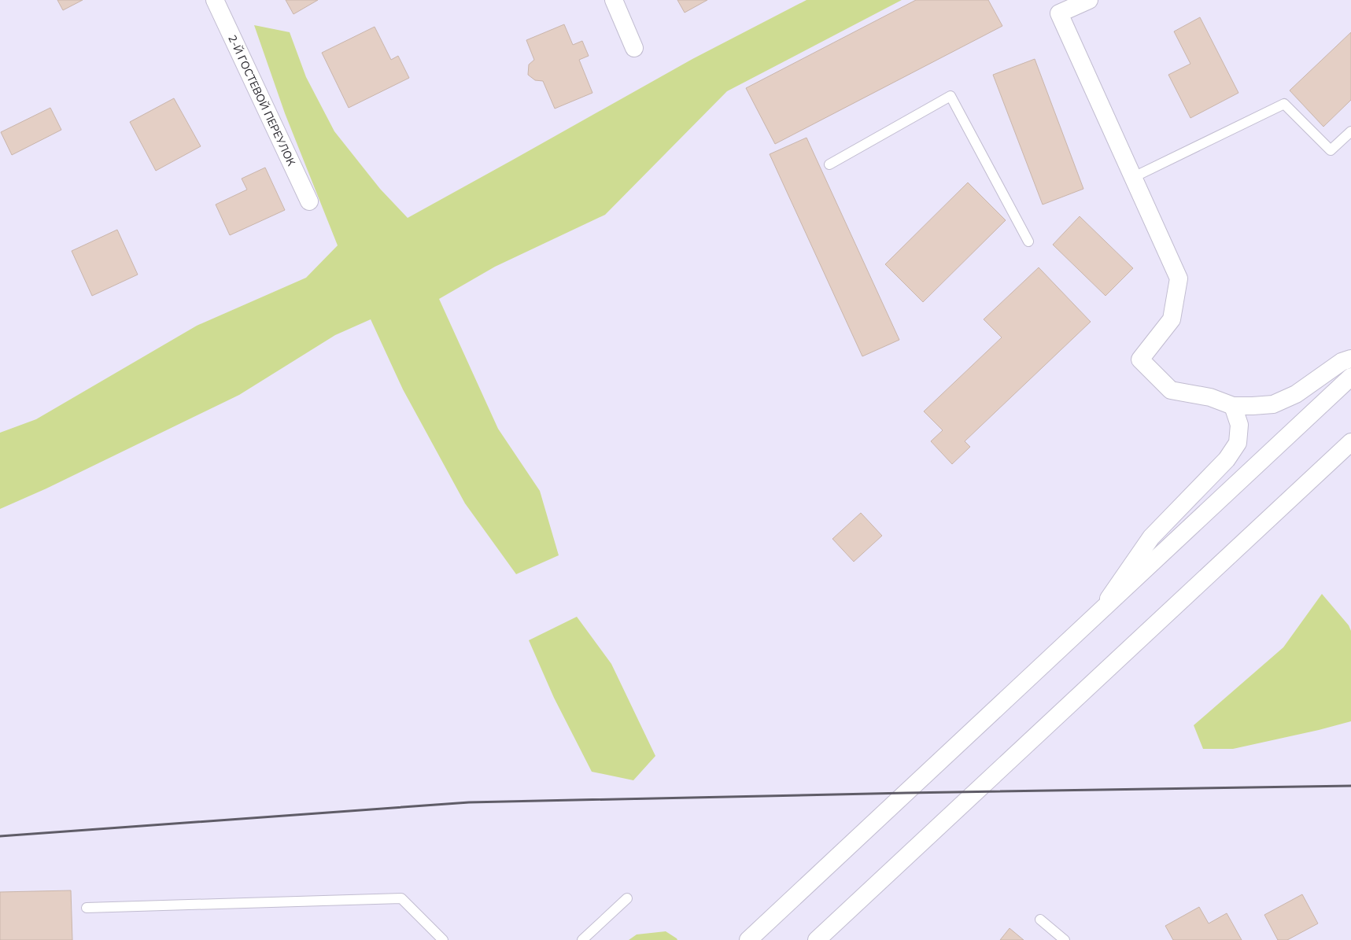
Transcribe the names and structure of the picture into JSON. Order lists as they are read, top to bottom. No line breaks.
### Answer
{"streets":{"main road":["2-Й ГОСТЕВОЙ ПЕРЕУЛОК"]}}
